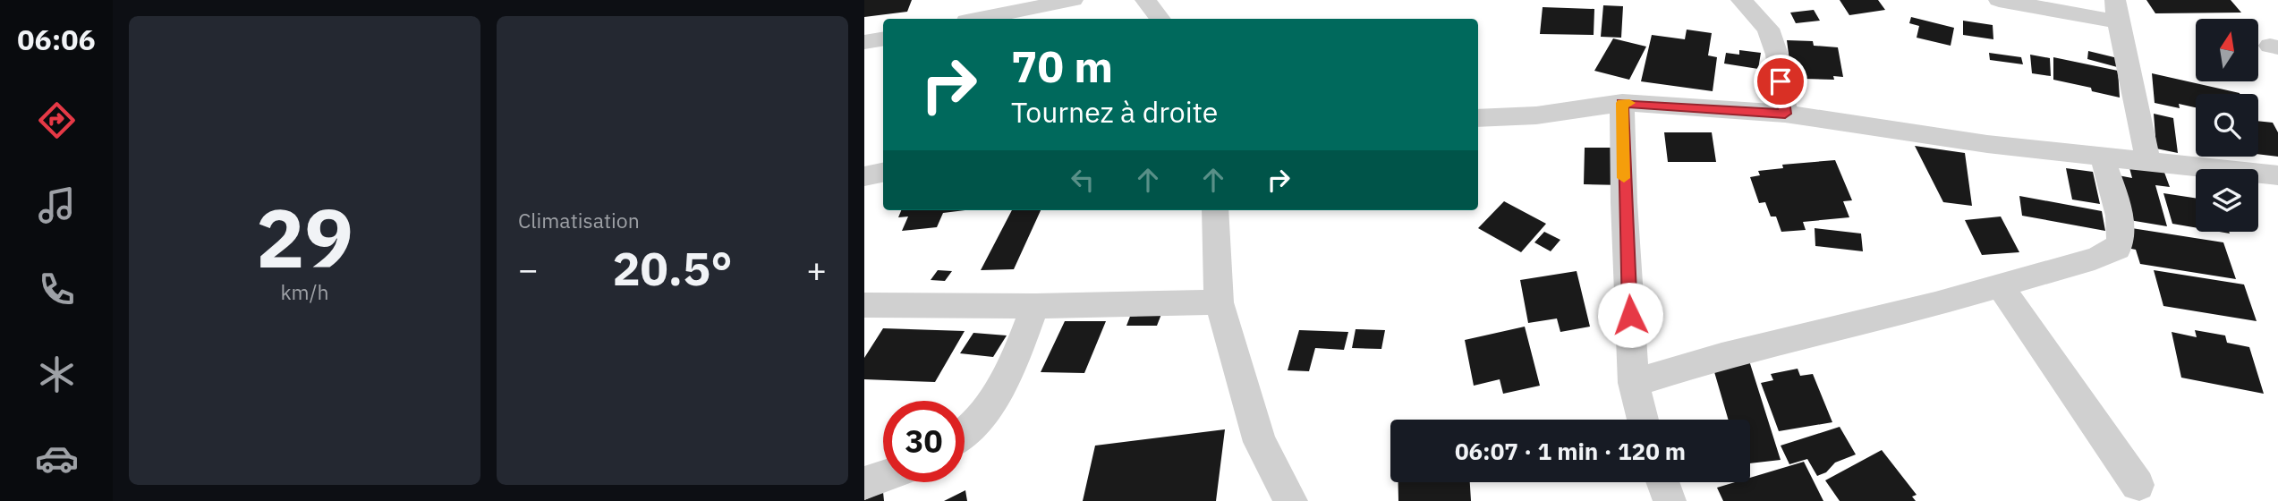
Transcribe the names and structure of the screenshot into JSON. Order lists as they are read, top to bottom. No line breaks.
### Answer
{"north":"top","page":{"tabs":"06:06","tile":[["29","km/h"],"Climatisation"],"turn":["70 m","Tournez à droite"],"heat":["−","20.5°","+"],"limit":"30","trip":"06:07 · 1 min · 120 m"}}
